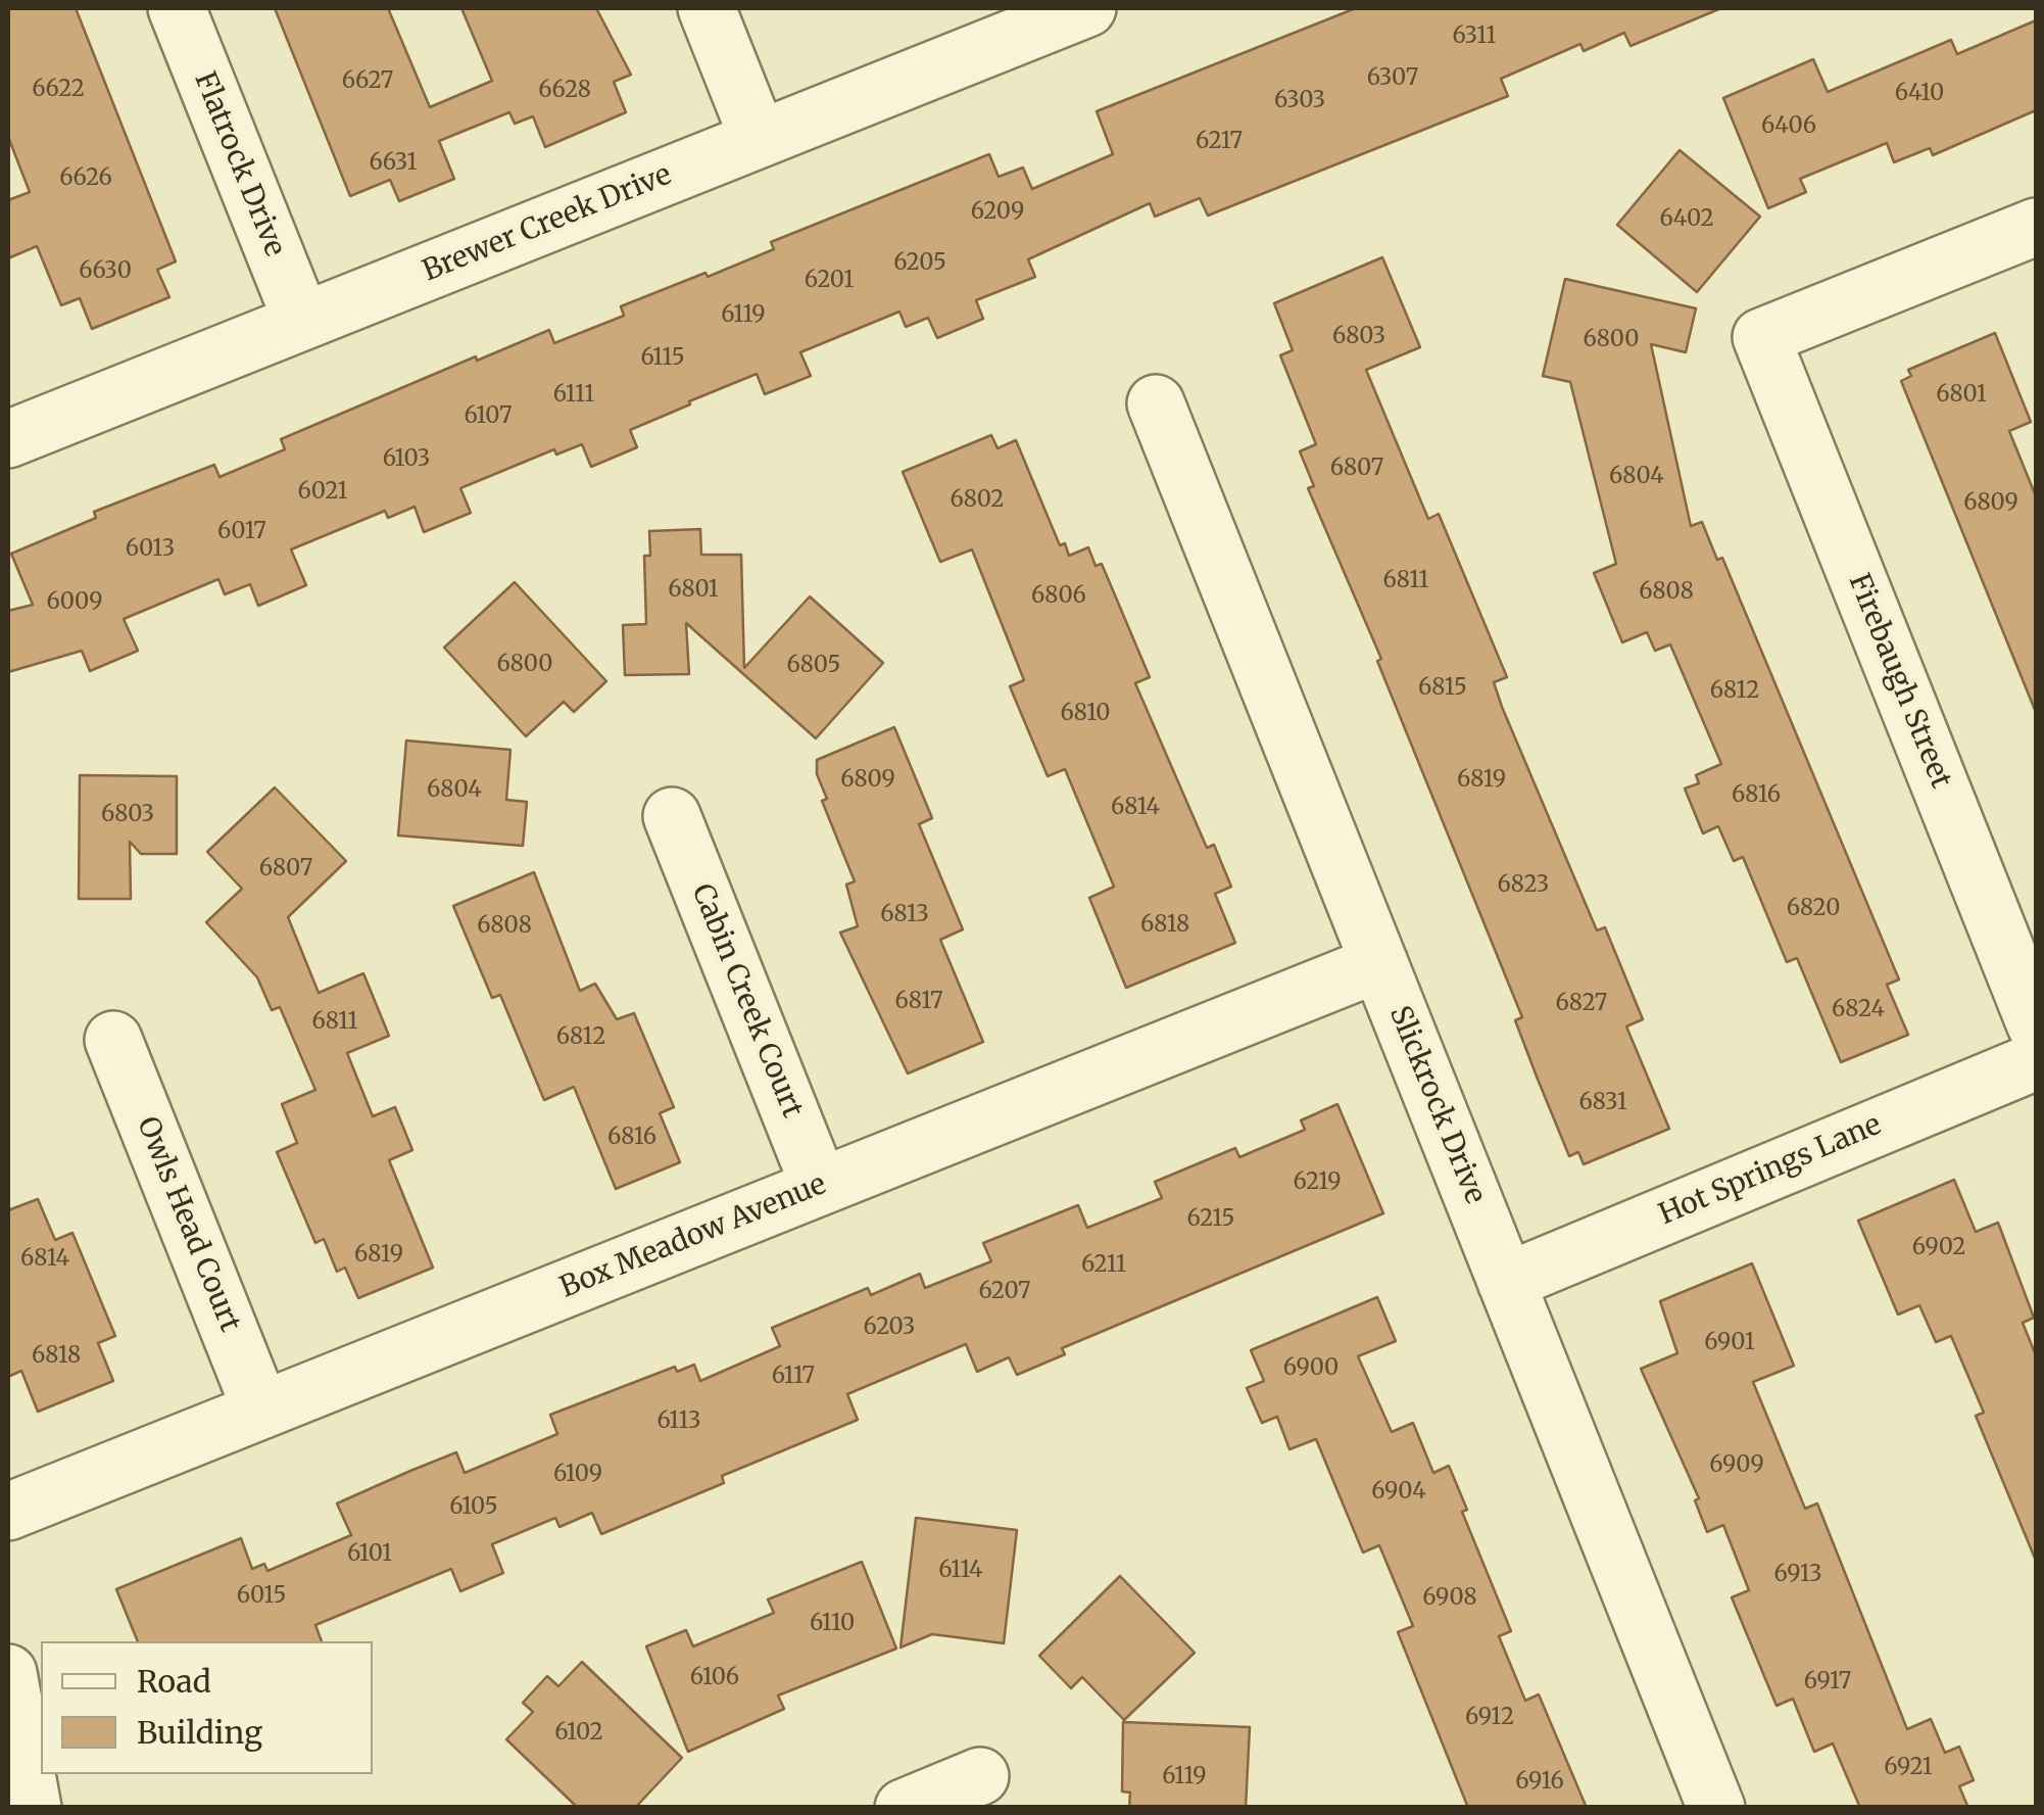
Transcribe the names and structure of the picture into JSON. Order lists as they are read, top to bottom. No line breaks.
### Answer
{"streets":{"street":["Flatrock Drive","Brewer Creek Drive","Firebaugh Street","Cabin Creek Court","Slickrock Drive","Hot Springs Lane","Owls Head Court","Box Meadow Avenue"]},"crossings":[["Flatrock Drive","Brewer Creek Drive"],["Cabin Creek Court","Box Meadow Avenue"],["Slickrock Drive","Hot Springs Lane"],["Slickrock Drive","Box Meadow Avenue"],["Owls Head Court","Box Meadow Avenue"]],"house_numbers":["6311","6307","6627","6622","6628","6410","6303","6406","6217","6631","6626","6209","6402","6205","6630","6201","6119","6803","6800","6115","6111","6801","6107","6103","6807","6804","6021","6802","6809","6017","6013","6811","6801","6808","6806","6009","6800","6805","6815","6812","6810","6809","6819","6804","6816","6814","6803","6807","6823","6820","6813","6818","6808","6817","6827","6824","6811","6812","6831","6816","6219","6215","6902","6819","6814","6211","6207","6203","6901","6818","6900","6117","6113","6909","6109","6904","6105","6101","6114","6913","6015","6908","6110","6106","6917","6912","6102","6921","6119","6916"],"legend":["Road","Building"]}
